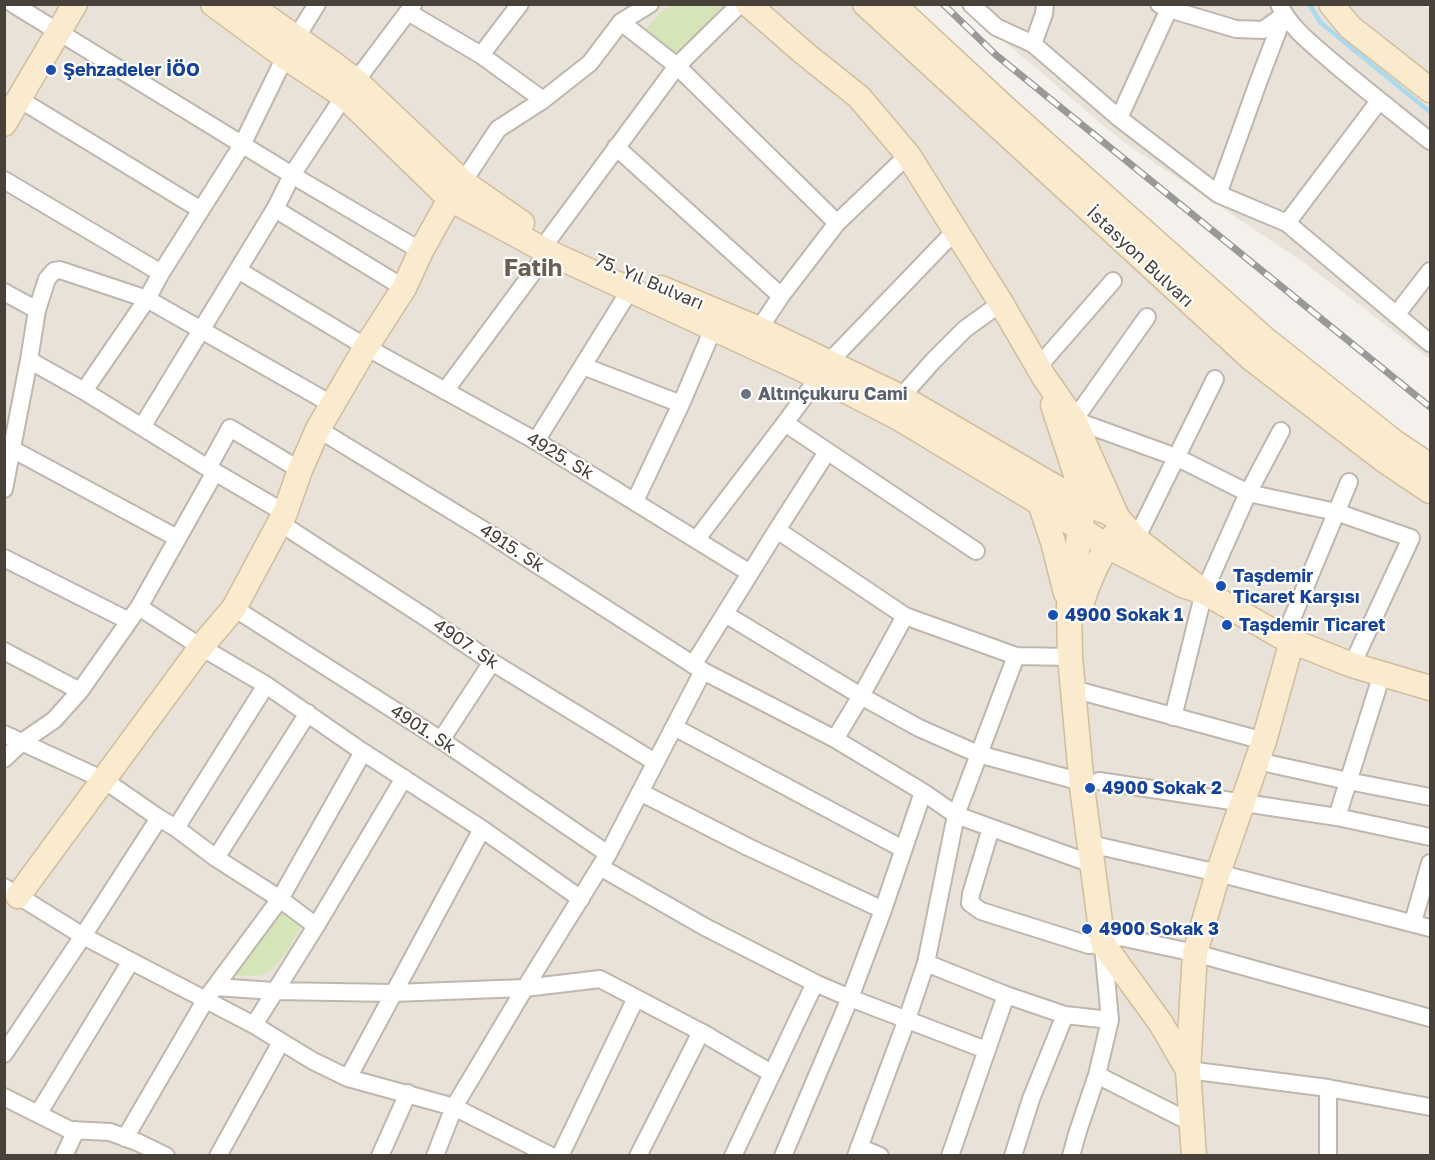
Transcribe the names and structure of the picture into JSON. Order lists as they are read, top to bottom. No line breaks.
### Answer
{"streets":{"street":["İstasyon Bulvarı","75. Yıl Bulvarı","4925. Sk","4915. Sk","4907. Sk","4901. Sk"]},"districts":["Fatih"],"places":["Şehzadeler İÖO","Altınçukuru Cami","Taşdemir Ticaret Karşısı","4900 Sokak 1","Taşdemir Ticaret","4900 Sokak 2","4900 Sokak 3"]}
